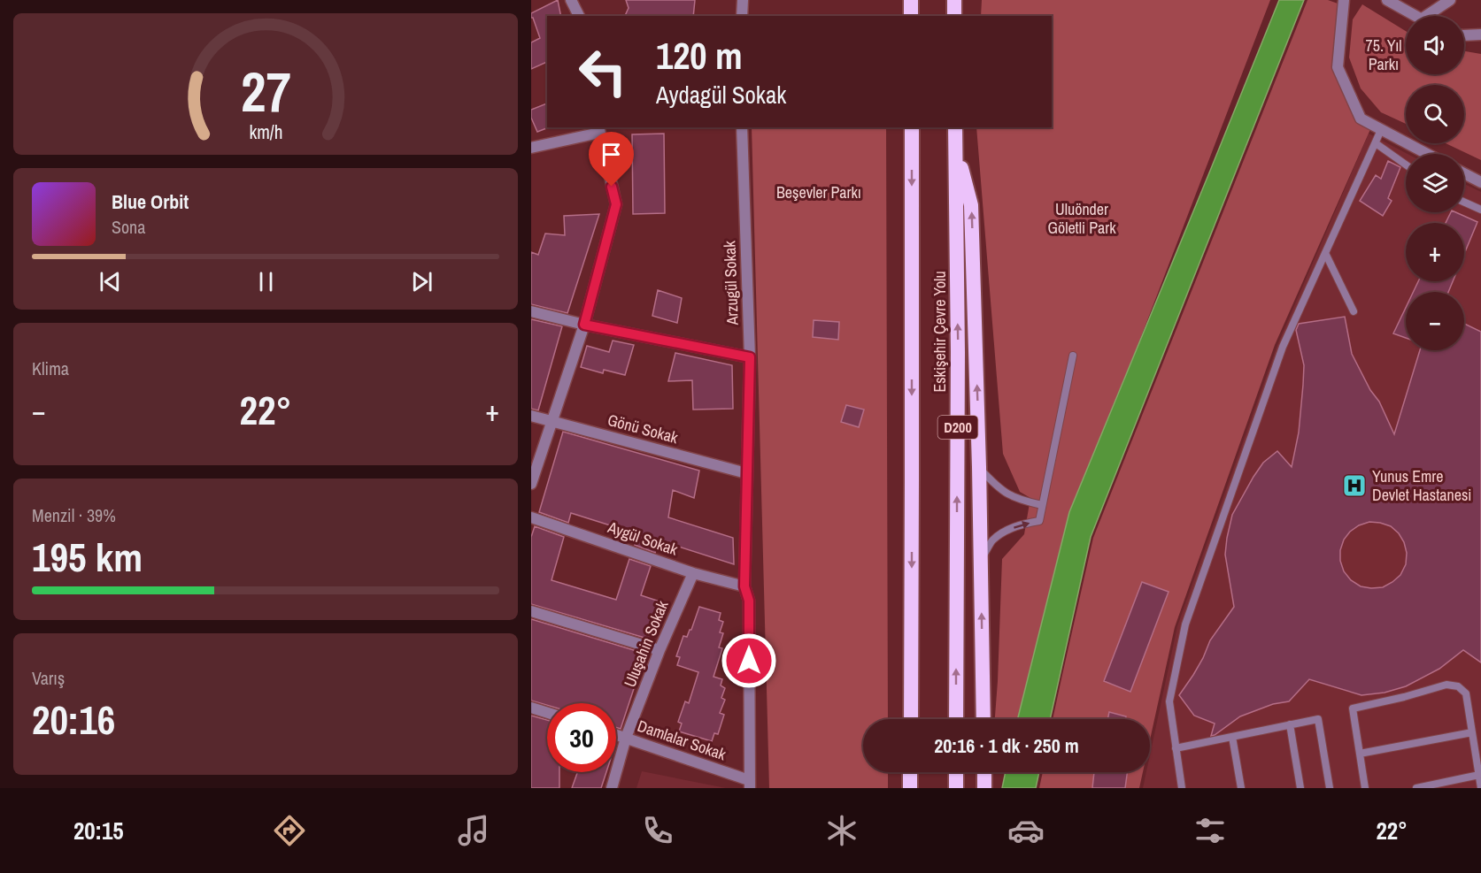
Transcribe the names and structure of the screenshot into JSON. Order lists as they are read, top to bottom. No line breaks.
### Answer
{"streets":{"highway":["Eskişehir Çevre Yolu","D200"],"street":["Arzugül Sokak","Gönü Sokak","Aygül Sokak","Uluşahin Sokak","Damlalar Sokak"]},"crossings":[["Arzugül Sokak","Gönü Sokak"],["Arzugül Sokak","Aygül Sokak"],["Arzugül Sokak","Damlalar Sokak"],["Aygül Sokak","Uluşahin Sokak"],["Uluşahin Sokak","Damlalar Sokak"]],"parks":["75. Yıl Parkı","Beşevler Parkı","Uluönder Göletli Park"],"places":{"hospital":["Yunus Emre Devlet Hastanesi"]},"page":{"map_buttons":["+","−"],"turn":["120 m","Aydagül Sokak"],"song":["Blue Orbit","Sona"],"tile":["Klima",["Menzil · 39%","195 km"],["Varış","20:16"]],"heat":["−","22°","+"],"limit":"30","trip":"20:16 · 1 dk · 250 m","tabs":["20:15","22°"],"gauge":["27","km/h"]}}
